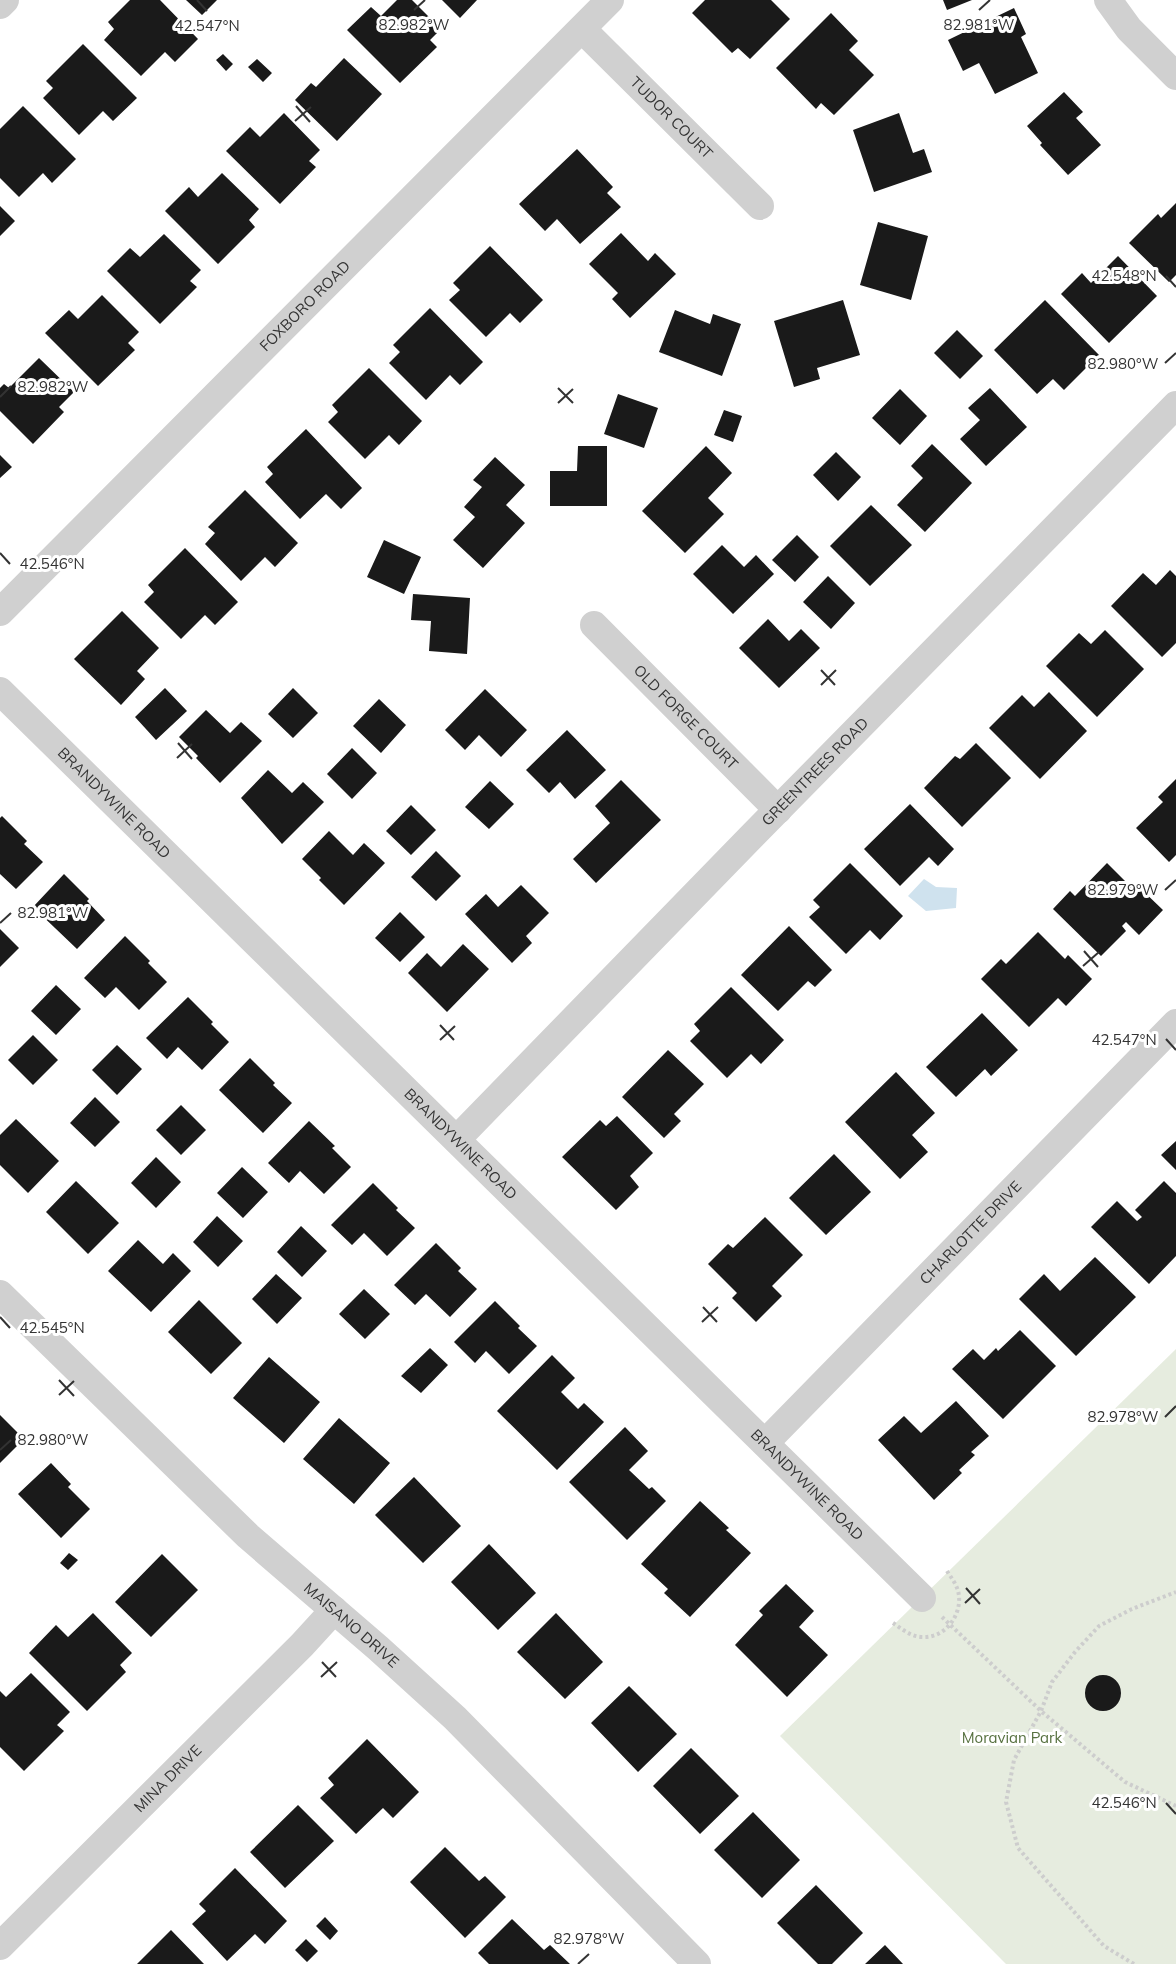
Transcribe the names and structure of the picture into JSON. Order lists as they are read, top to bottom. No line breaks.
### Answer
{"streets":{"street":["TUDOR COURT","FOXBORO ROAD","OLD FORGE COURT","GREENTREES ROAD","BRANDYWINE ROAD","CHARLOTTE DRIVE","MAISANO DRIVE","MINA DRIVE"]},"crossings":[["TUDOR COURT","FOXBORO ROAD"],["OLD FORGE COURT","GREENTREES ROAD"],["GREENTREES ROAD","BRANDYWINE ROAD"],["BRANDYWINE ROAD","CHARLOTTE DRIVE"],["MAISANO DRIVE","MINA DRIVE"]],"parks":["Moravian Park"],"coordinates":["82.982°W","82.981°W","42.547°N","42.548°N","82.980°W","42.546°N","82.979°W","42.545°N","82.978°W"]}
